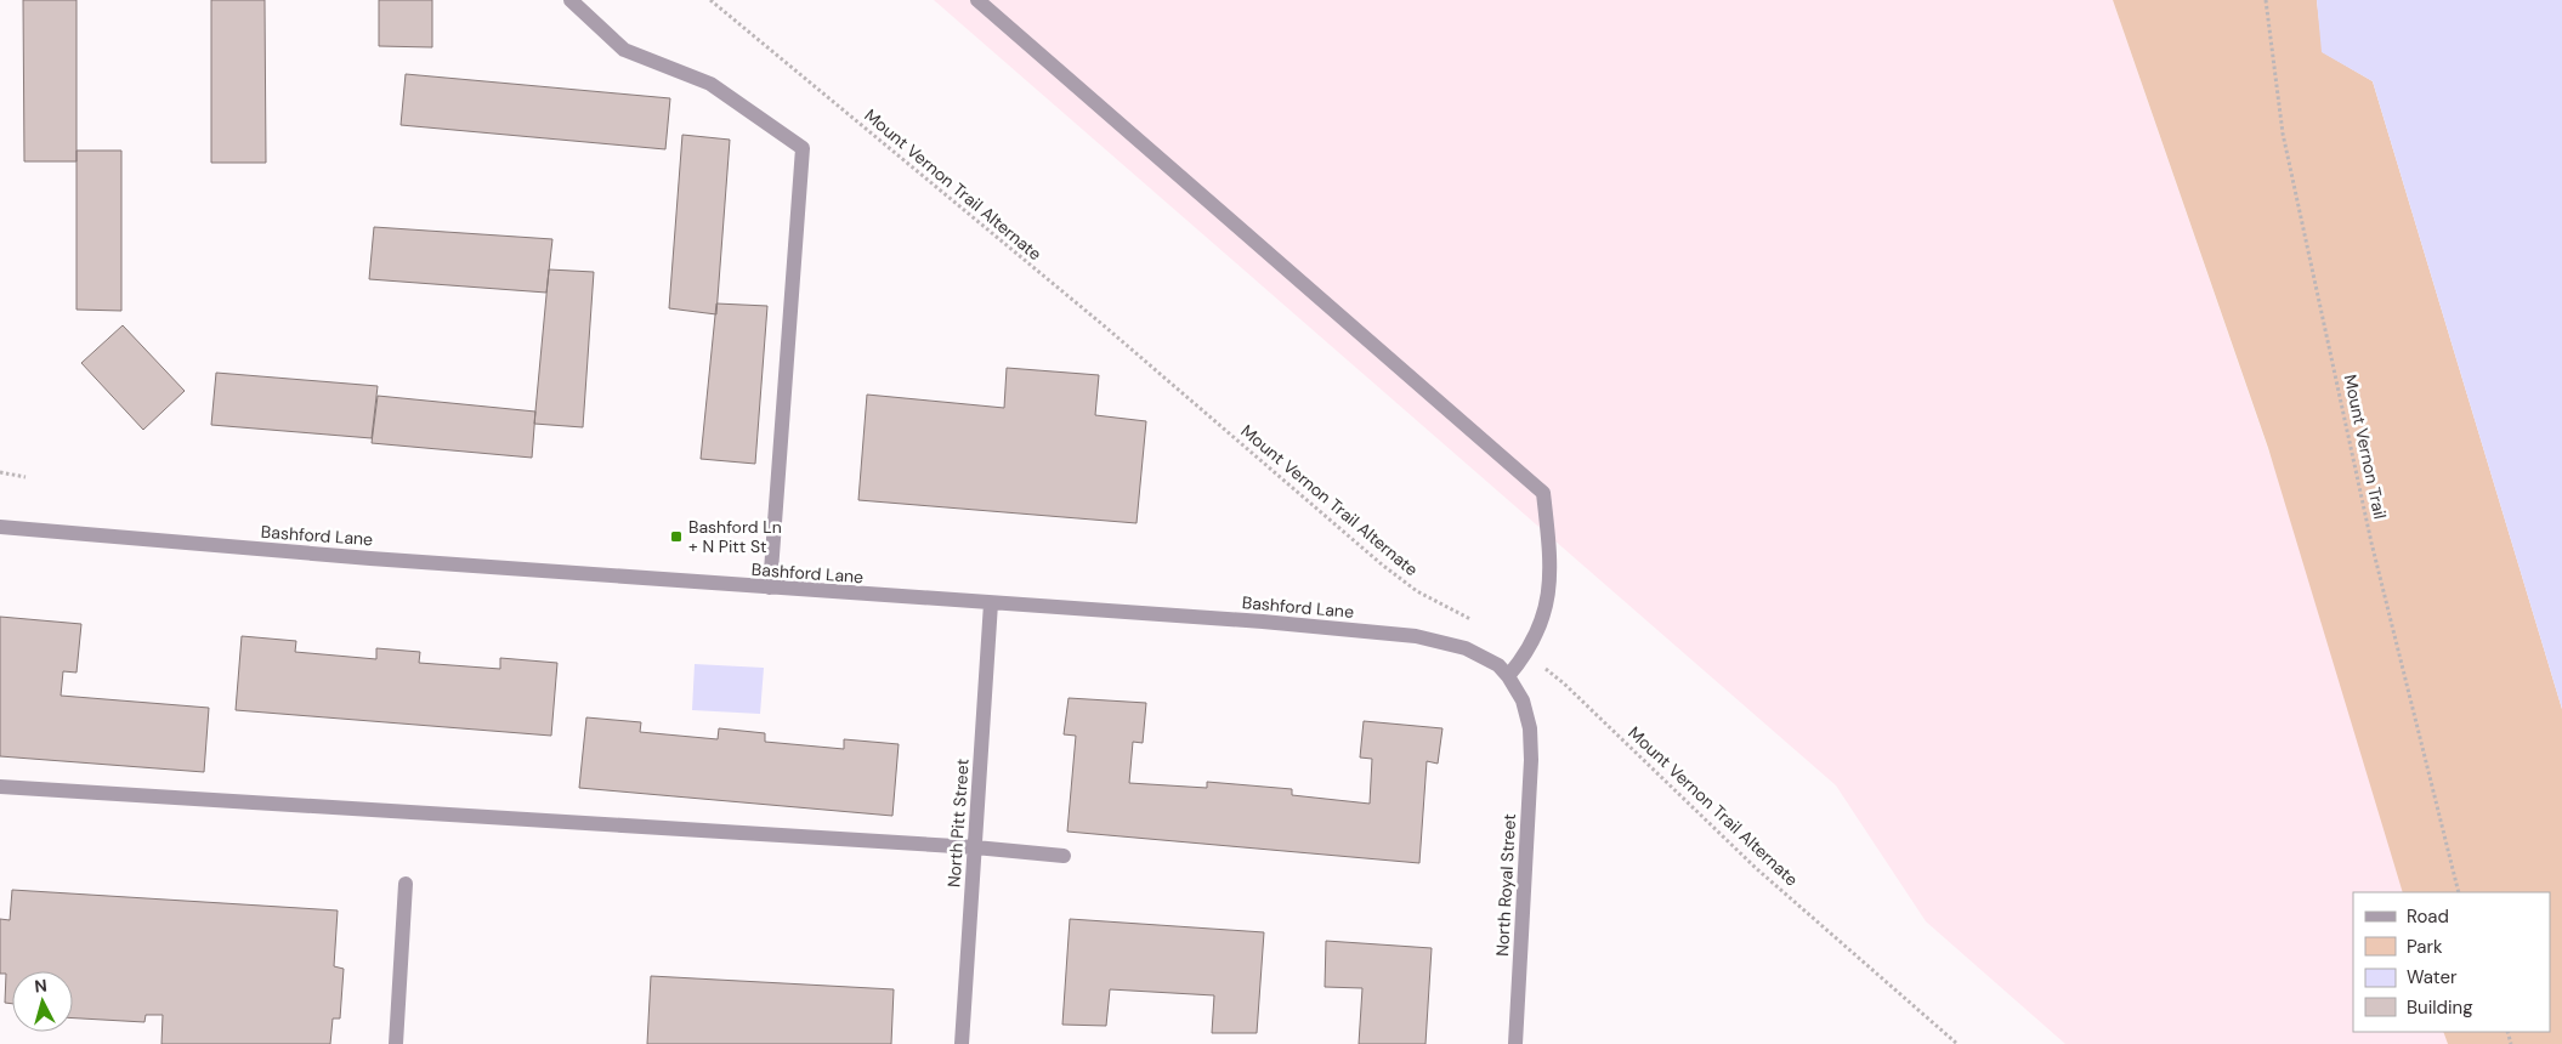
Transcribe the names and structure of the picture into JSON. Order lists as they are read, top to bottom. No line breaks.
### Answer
{"streets":{"street":["Bashford Lane","North Pitt Street","North Royal Street"],"path":["Mount Vernon Trail Alternate","Mount Vernon Trail"]},"crossings":[["Bashford Lane","North Pitt Street"],["Bashford Lane","North Royal Street"]],"places":{"transit":["Bashford Ln + N Pitt St"]},"legend":["Road","Park","Water","Building"],"north":"top"}
